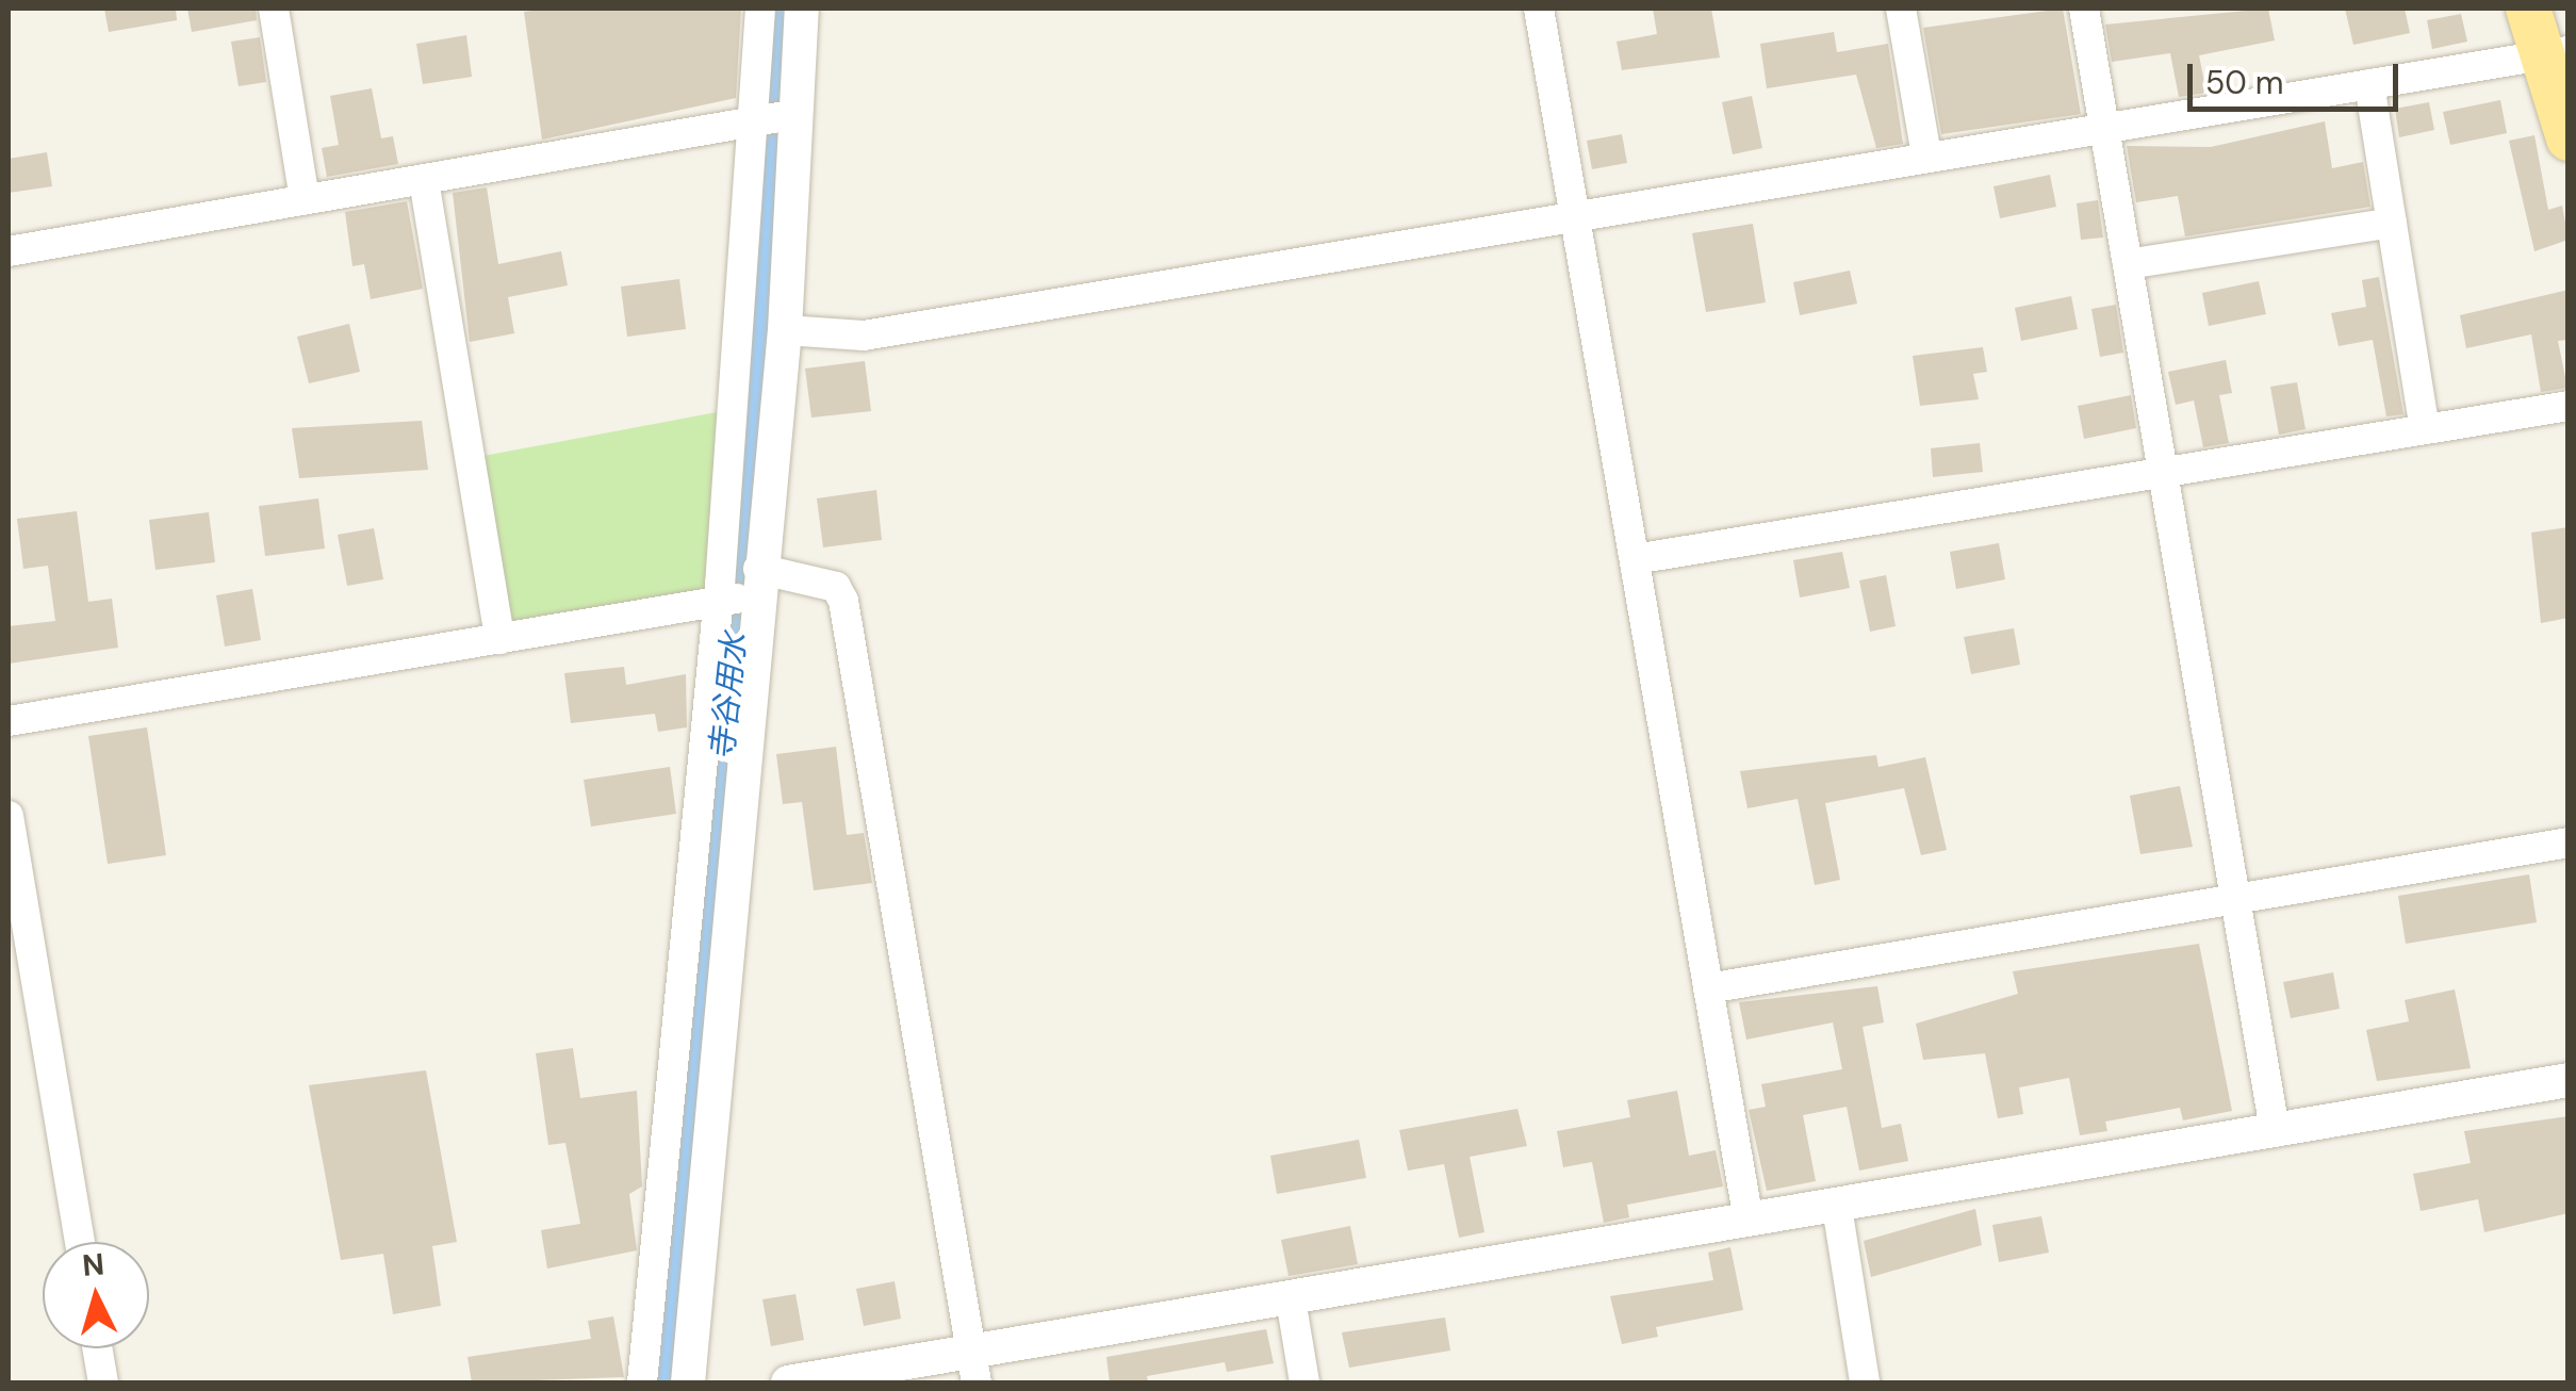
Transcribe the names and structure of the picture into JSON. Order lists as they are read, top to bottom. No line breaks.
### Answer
{"water":["寺谷用水"],"scale_bar":"50 m","north":"top"}
